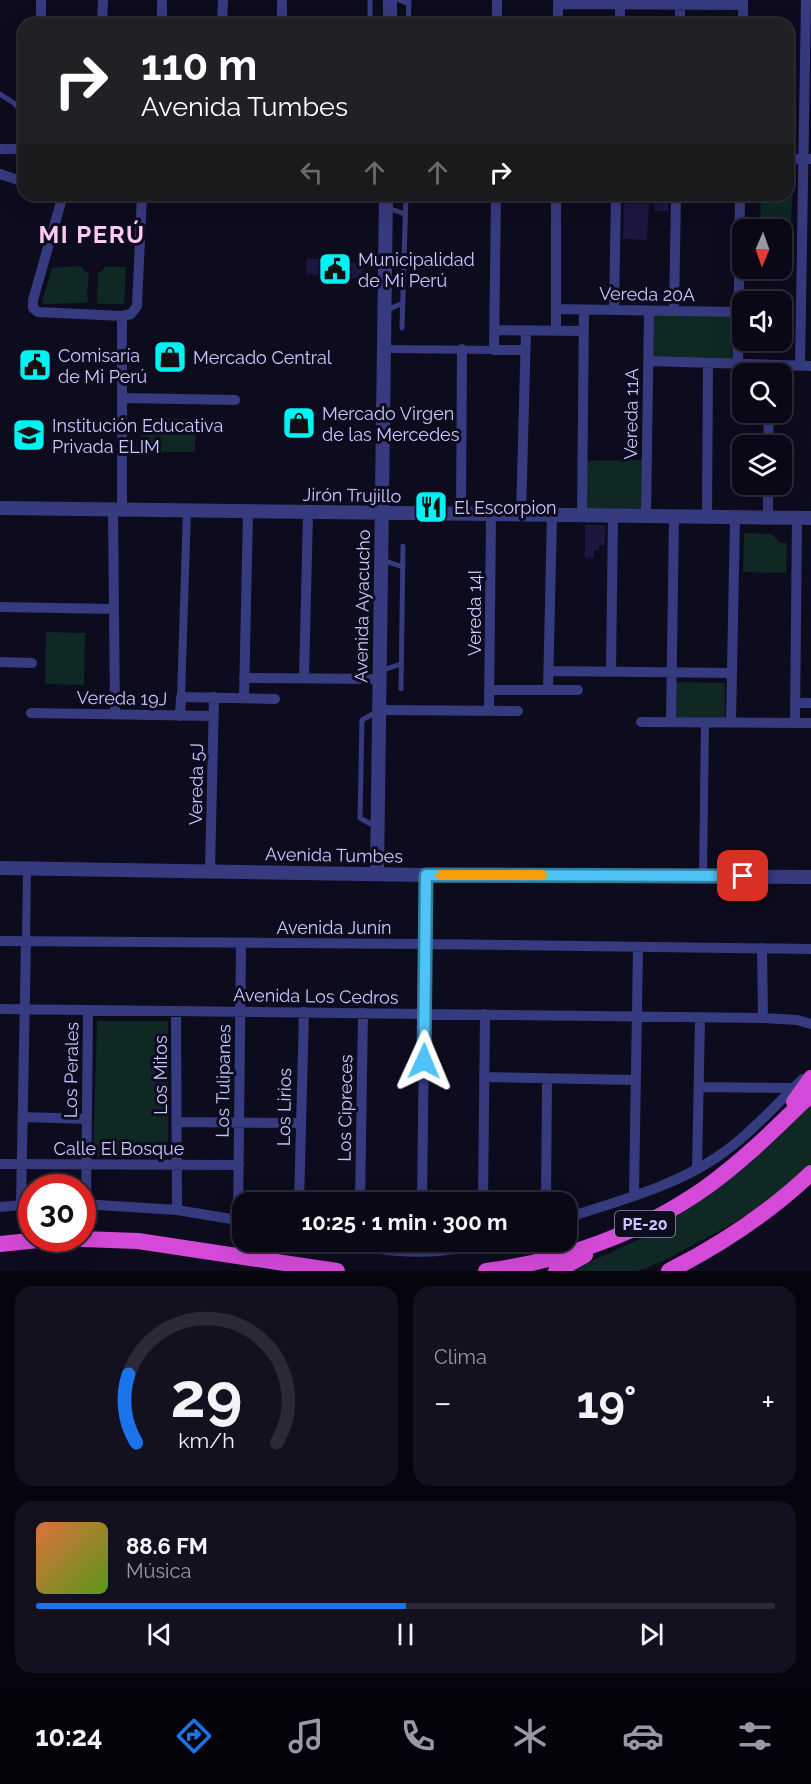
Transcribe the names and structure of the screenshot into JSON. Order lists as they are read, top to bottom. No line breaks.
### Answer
{"streets":{"highway":["PE-20"],"street":["Vereda 20A","Vereda 11A","Jirón Trujillo","Avenida Ayacucho","Vereda 14I","Vereda 19J","Vereda 5J","Avenida Tumbes","Avenida Junín","Avenida Los Cedros","Los Perales","Los Mitos","Los Tulipanes","Los Lirios","Los Cipreces","Calle El Bosque"]},"crossings":[["Vereda 20A","Vereda 11A"],["Vereda 11A","Jirón Trujillo"],["Jirón Trujillo","Avenida Ayacucho"],["Jirón Trujillo","Vereda 14I"],["Avenida Ayacucho","Avenida Tumbes"],["Vereda 19J","Vereda 5J"],["Vereda 5J","Avenida Tumbes"],["Avenida Junín","Los Tulipanes"],["Avenida Los Cedros","Los Perales"],["Avenida Los Cedros","Los Mitos"],["Avenida Los Cedros","Los Tulipanes"],["Avenida Los Cedros","Los Lirios"],["Avenida Los Cedros","Los Cipreces"],["Los Perales","Calle El Bosque"],["Los Mitos","Calle El Bosque"],["Los Tulipanes","Calle El Bosque"]],"districts":["MI PERÚ"],"places":{"public building":["Municipalidad de Mi Perú","Comisaría de Mi Perú"],"shop":["Mercado Central","Mercado Virgen de las Mercedes"],"school or university":["Institución Educativa Privada ELIM"],"restaurant":["El Escorpion"]},"north":"bottom","page":{"turn":["110 m","Avenida Tumbes"],"limit":"30","trip":"10:25 · 1 min · 300 m","tile":"Clima","heat":["−","19°","+"],"song":["88.6 FM","Música"],"tabs":"10:24","gauge":["29","km/h"]}}
